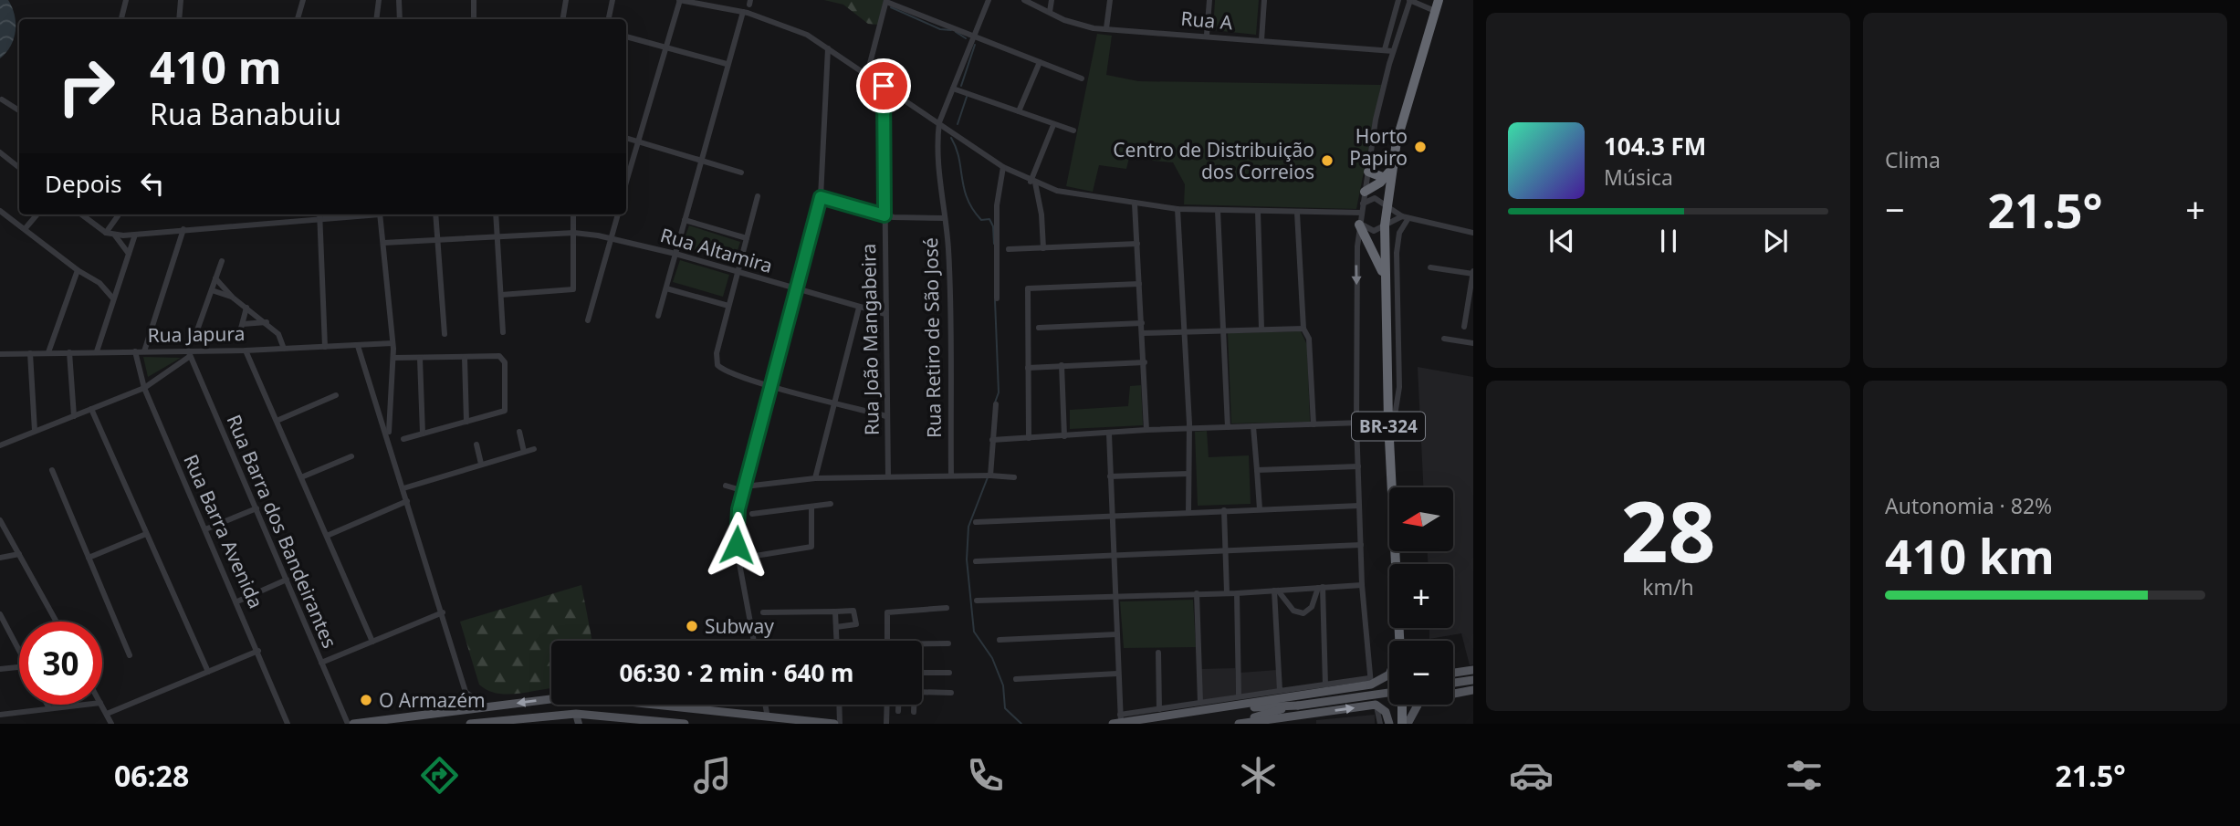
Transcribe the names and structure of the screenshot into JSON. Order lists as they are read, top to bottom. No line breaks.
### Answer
{"streets":{"highway":["BR-324"],"street":["Rua A","Rua Altamira","Rua Japura","Rua Retiro de São José","Rua João Mangabeira","Rua Barra Avenida","Rua Barra dos Bandeirantes"]},"crossings":[["Rua Altamira","Rua João Mangabeira"],["Rua Japura","Rua Barra Avenida"],["Rua Japura","Rua Barra dos Bandeirantes"]],"places":["Horto Papiro","Centro de Distribuição dos Correios","Subway","O Armazém"],"north":"left","page":{"tile":["Clima",["28","km/h"],["Autonomia · 82%","410 km"]],"turn":["410 m","Rua Banabuiu"],"song":["104.3 FM","Música"],"then":"Depois","heat":["−","21.5°","+"],"map_buttons":["+","−"],"limit":"30","trip":"06:30 · 2 min · 640 m","tabs":["06:28","21.5°"]}}
